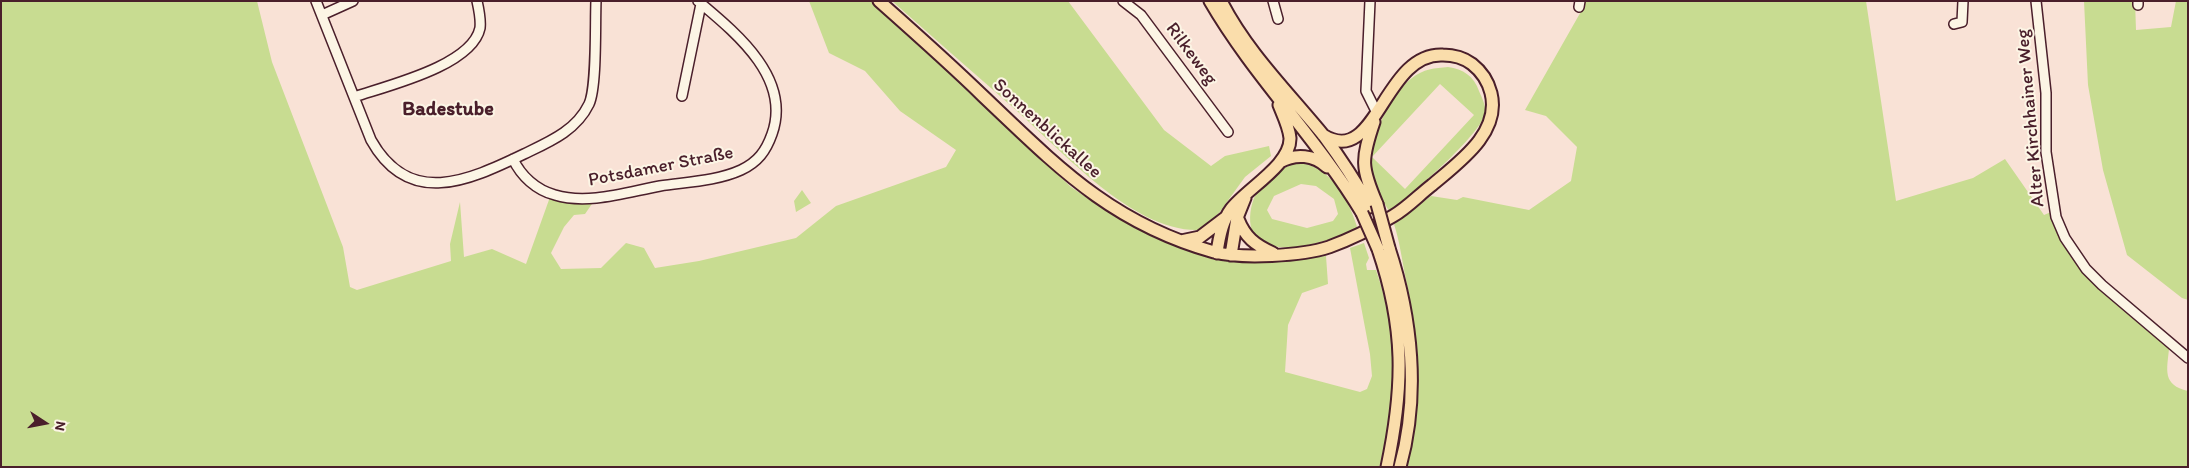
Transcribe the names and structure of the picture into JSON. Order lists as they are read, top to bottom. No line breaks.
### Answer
{"streets":{"main road":["Sonnenblickallee"],"street":["Rilkeweg","Alter Kirchhainer Weg","Potsdamer Straße"]},"districts":["Badestube"],"north":"right"}
